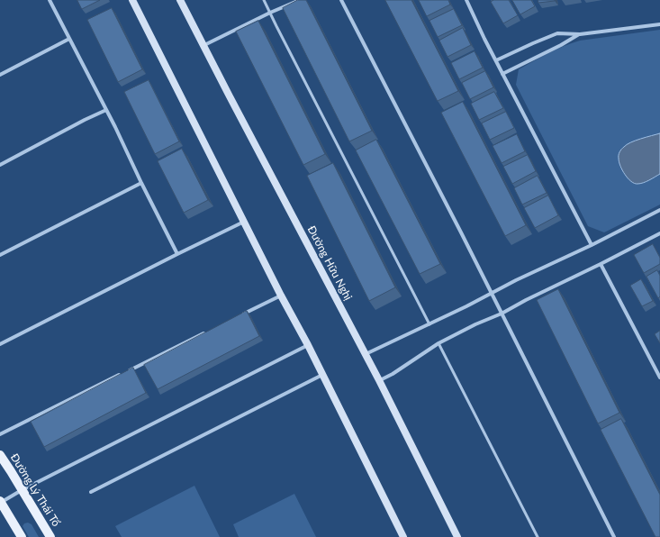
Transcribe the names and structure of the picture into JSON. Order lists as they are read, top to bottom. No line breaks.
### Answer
{"streets":{"main road":["Đường Hữu Nghị","Đường Lý Thái Tổ"]}}
